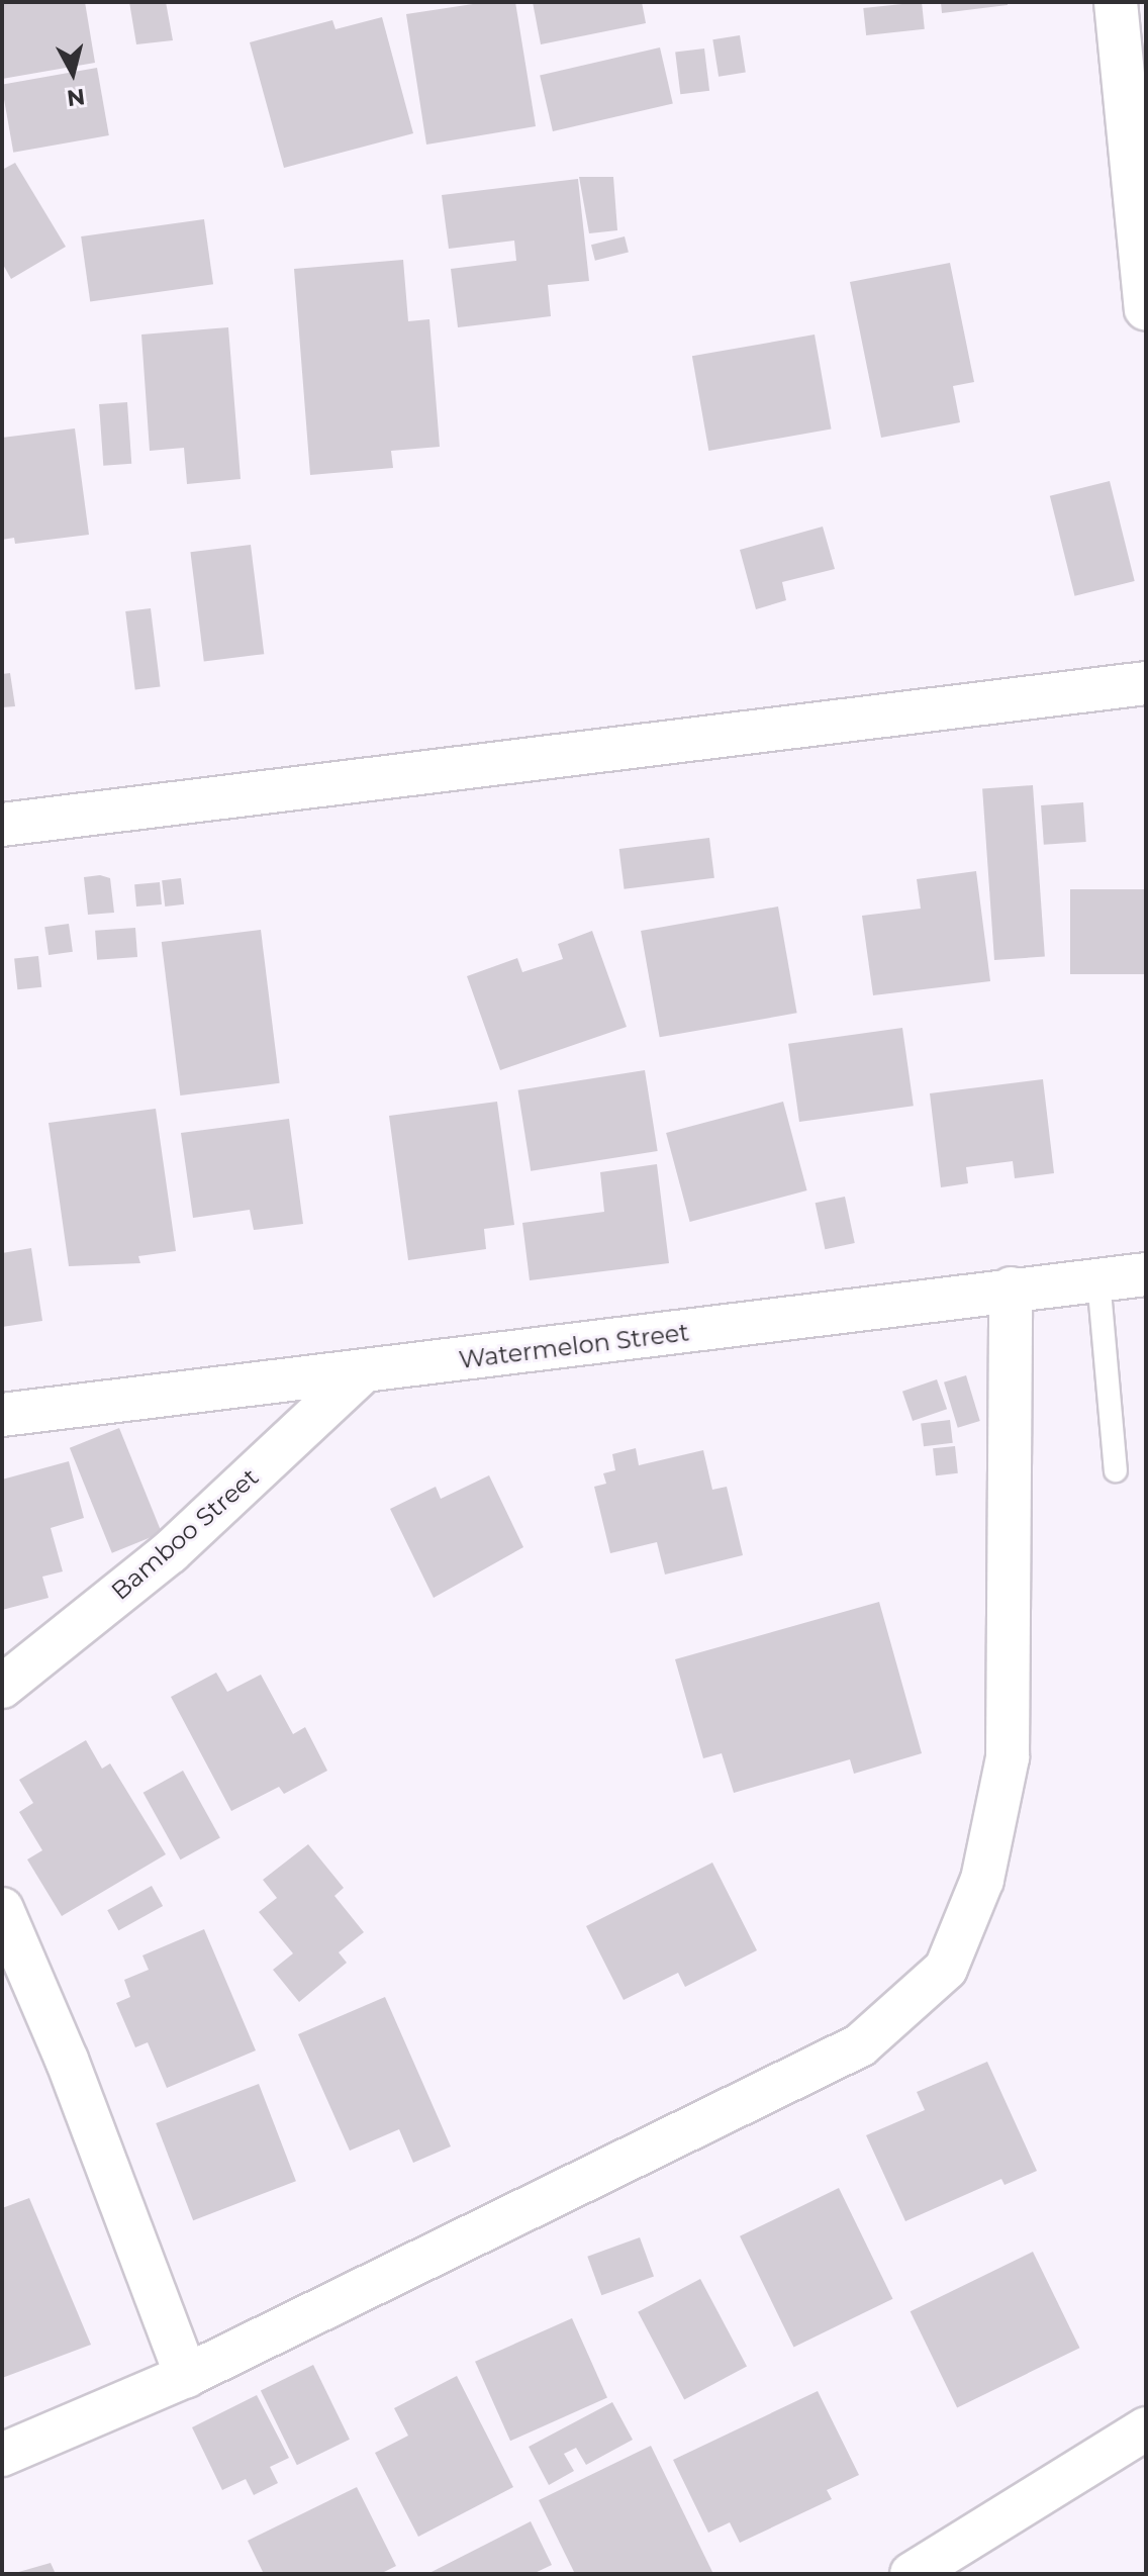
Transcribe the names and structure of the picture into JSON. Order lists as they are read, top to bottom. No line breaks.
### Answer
{"streets":{"street":["Watermelon Street","Bamboo Street"]},"crossings":[["Watermelon Street","Bamboo Street"]],"north":"bottom"}
